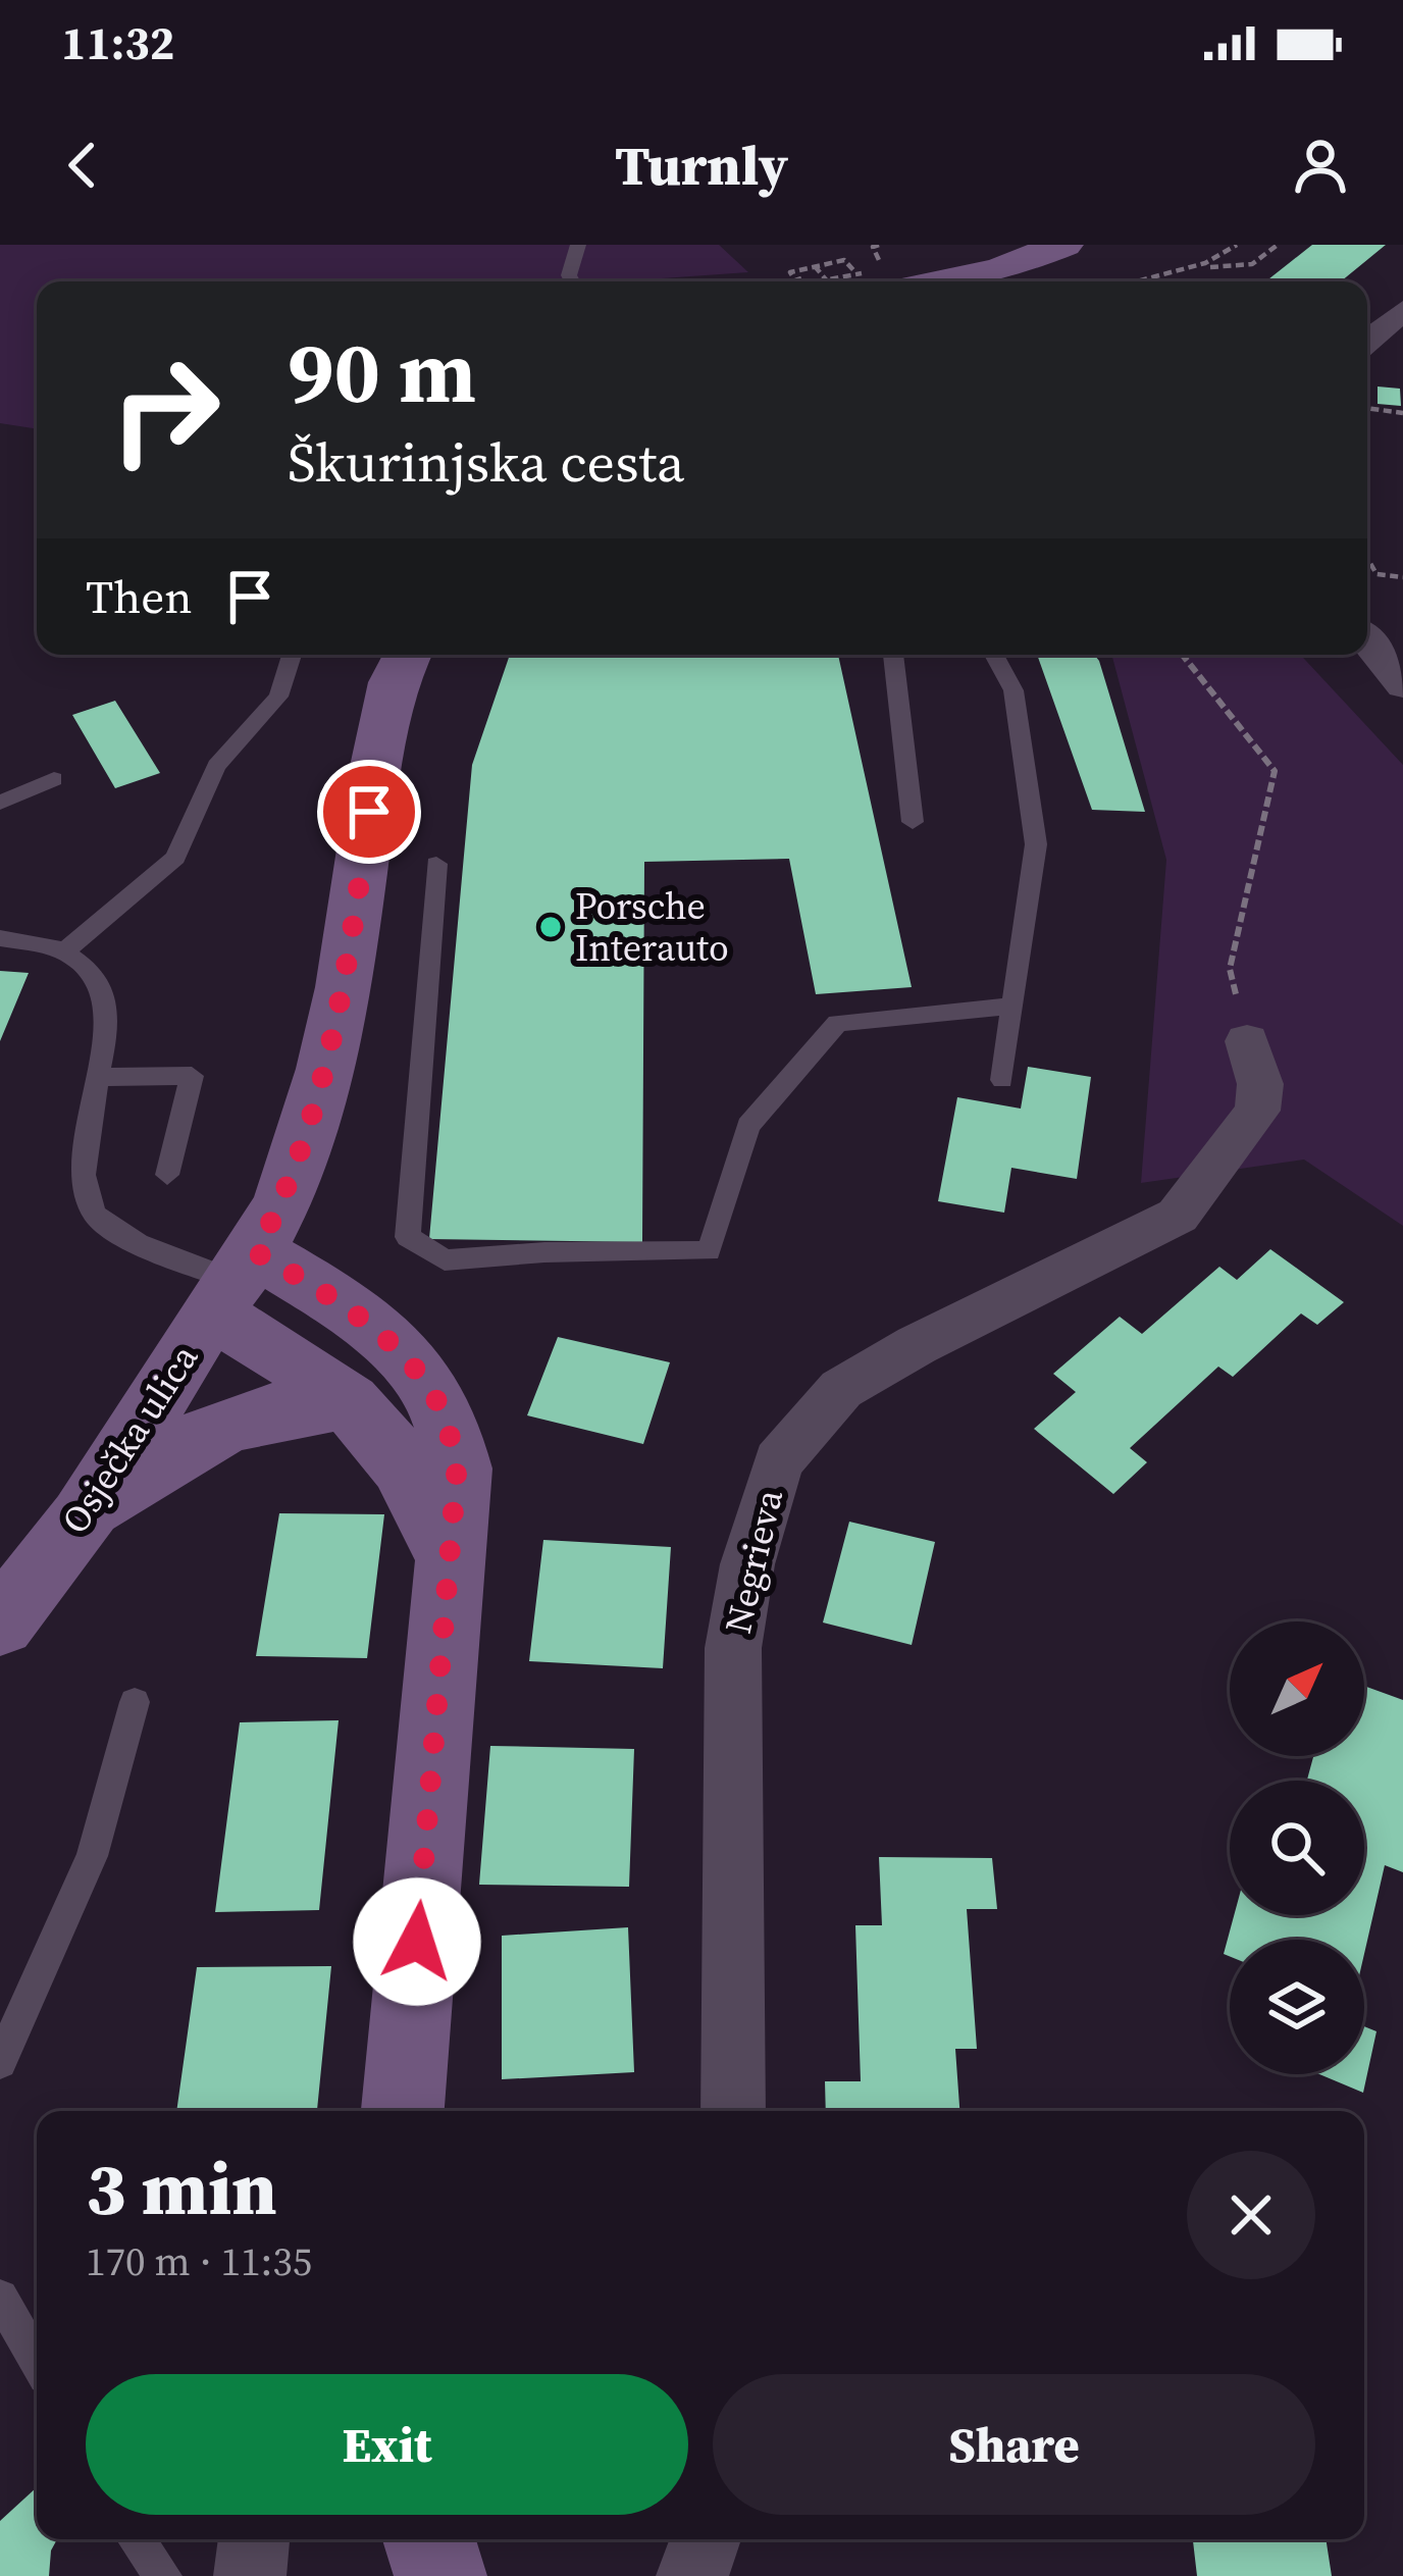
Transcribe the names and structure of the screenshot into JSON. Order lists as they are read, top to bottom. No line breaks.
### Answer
{"streets":{"street":["Osječka ulica","Negrieva"]},"places":["Porsche Interauto"],"north":"top right","page":{"status":"11:32","header":"Turnly","turn":["90 m","Škurinjska cesta"],"then":"Then","heading":["3 min","170 m · 11:35"],"buttons":["Exit","Share"]}}
